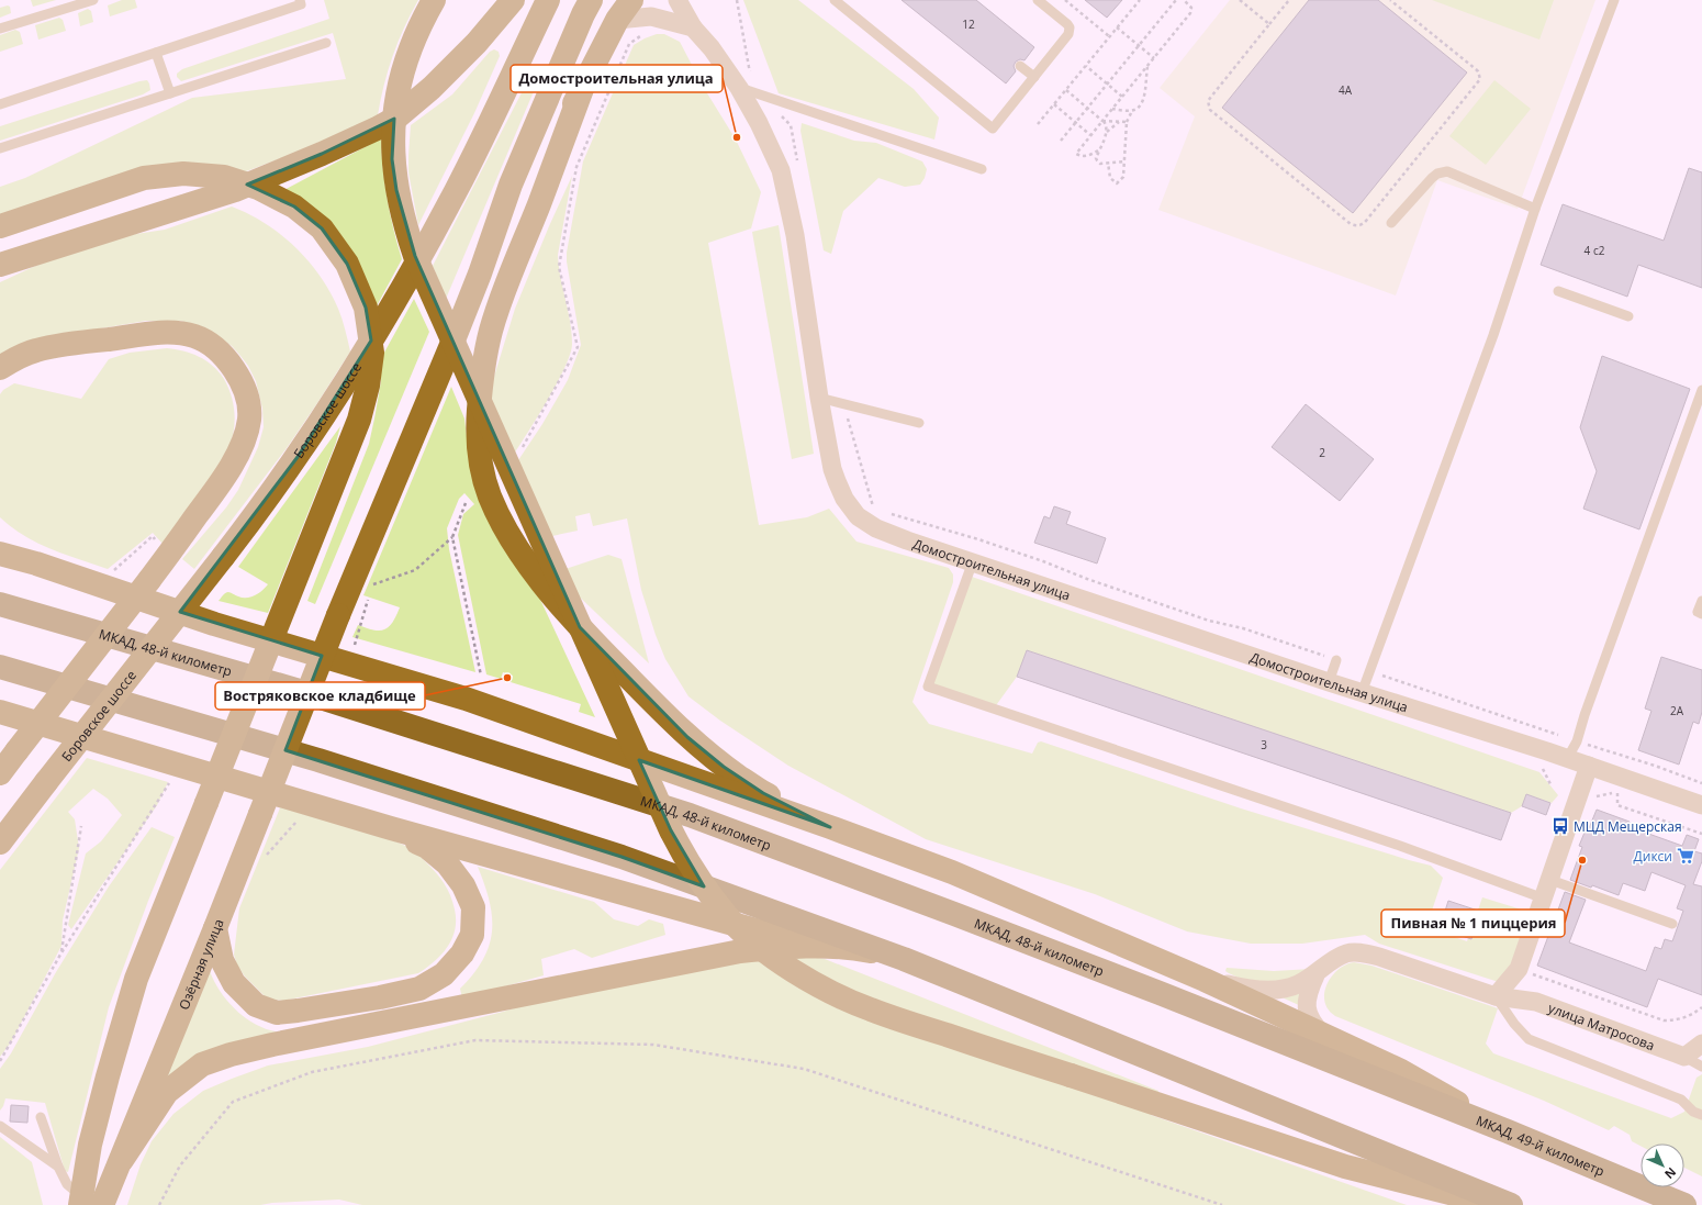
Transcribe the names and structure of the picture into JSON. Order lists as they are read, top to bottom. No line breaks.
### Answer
{"streets":{"highway":["МКАД, 48-й километр","МКАД, 49-й километр"],"main road":["Боровское шоссе","Озёрная улица"],"street":["Домостроительная улица","улица Матросова"]},"crossings":[["МКАД, 48-й километр","МКАД, 49-й километр"]],"places":{"other":["Домостроительная улица","Востряковское кладбище","Пивная № 1 пиццерия"],"bus stop":["МЦД Мещерская"],"supermarket":["Дикси"]},"house_numbers":["12","4А","4 с2","2","2А","3"],"north":"bottom right"}
